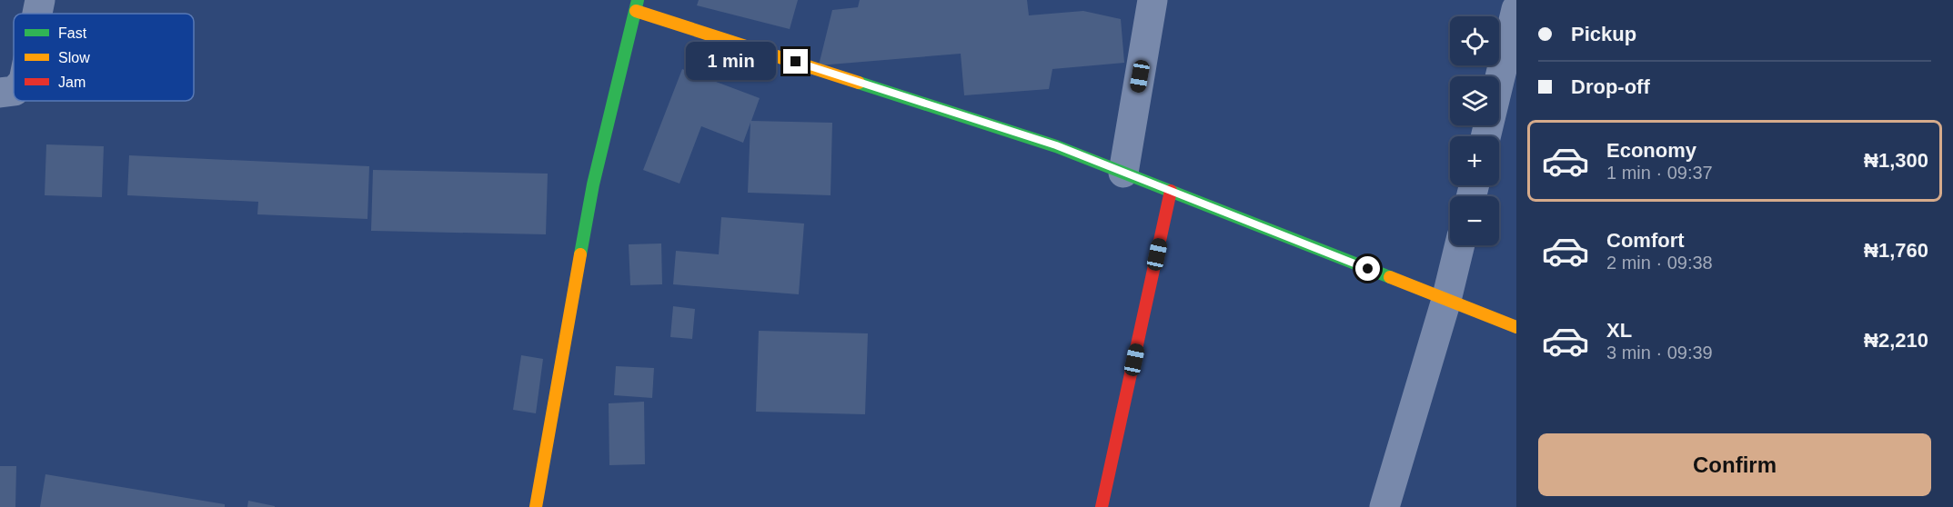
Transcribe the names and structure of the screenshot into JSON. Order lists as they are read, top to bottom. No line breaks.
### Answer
{"legend":["Fast","Slow","Jam"],"page":{"banner":["Pickup","Drop-off"],"map_buttons":["+","−"],"bubble":"1 min","list":[{"name":"Economy","note":"1 min · 09:37","value":"₦1,300"},{"name":"Comfort","note":"2 min · 09:38","value":"₦1,760"},{"name":"XL","note":"3 min · 09:39","value":"₦2,210"}],"buttons":"Confirm"}}
